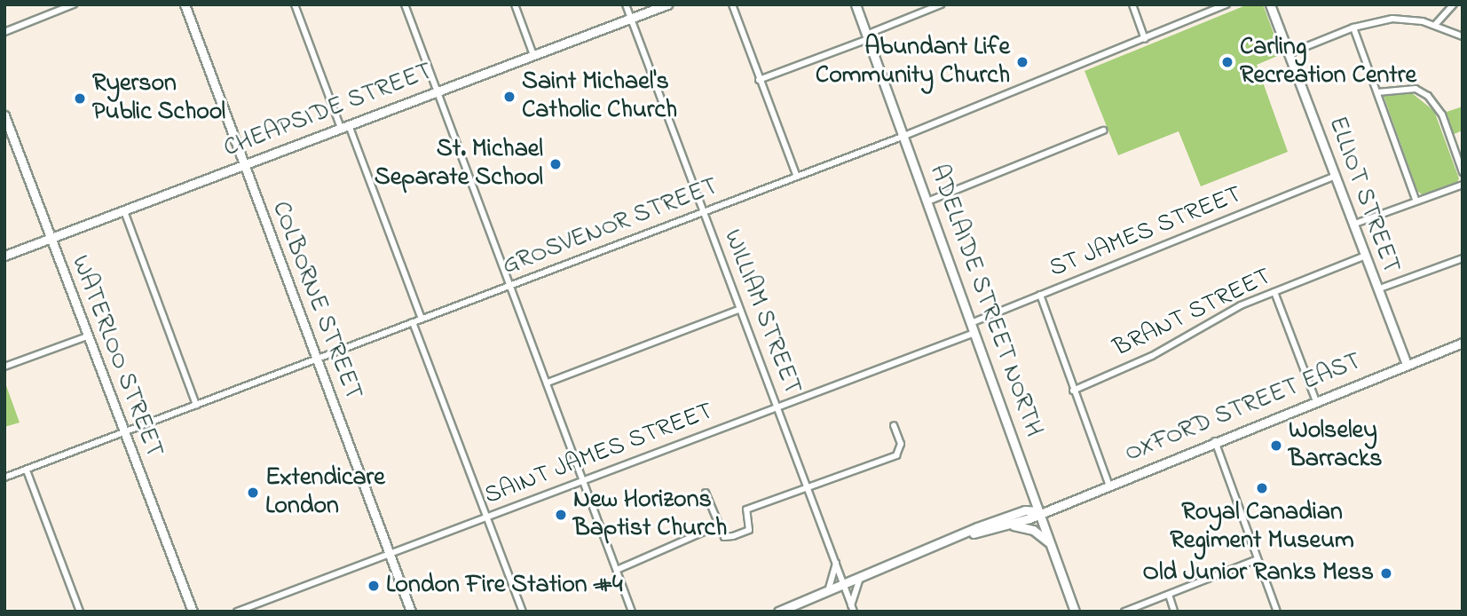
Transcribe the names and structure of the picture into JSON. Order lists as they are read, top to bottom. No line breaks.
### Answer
{"streets":{"street":["CHEAPSIDE STREET","ELLIOT STREET","GROSVENOR STREET","ST JAMES STREET","COLBORNE STREET","ADELAIDE STREET NORTH","WILLIAM STREET","BRANT STREET","WATERLOO STREET","OXFORD STREET EAST","SAINT JAMES STREET"]},"crossings":[["CHEAPSIDE STREET","COLBORNE STREET"],["CHEAPSIDE STREET","WILLIAM STREET"],["CHEAPSIDE STREET","WATERLOO STREET"],["ELLIOT STREET","ST JAMES STREET"],["ELLIOT STREET","BRANT STREET"],["ELLIOT STREET","OXFORD STREET EAST"],["GROSVENOR STREET","COLBORNE STREET"],["GROSVENOR STREET","ADELAIDE STREET NORTH"],["GROSVENOR STREET","WILLIAM STREET"],["GROSVENOR STREET","WATERLOO STREET"],["ST JAMES STREET","ADELAIDE STREET NORTH"],["COLBORNE STREET","SAINT JAMES STREET"],["ADELAIDE STREET NORTH","OXFORD STREET EAST"],["ADELAIDE STREET NORTH","SAINT JAMES STREET"],["WILLIAM STREET","OXFORD STREET EAST"],["WILLIAM STREET","SAINT JAMES STREET"]],"places":["Abundant Life Community Church","Carling Recreation Centre","Saint Michael's Catholic Church","Ryerson Public School","St. Michael Separate School","Wolseley Barracks","Royal Canadian Regiment Museum","Extendicare London","New Horizons Baptist Church","Old Junior Ranks Mess","London Fire Station #4"]}
